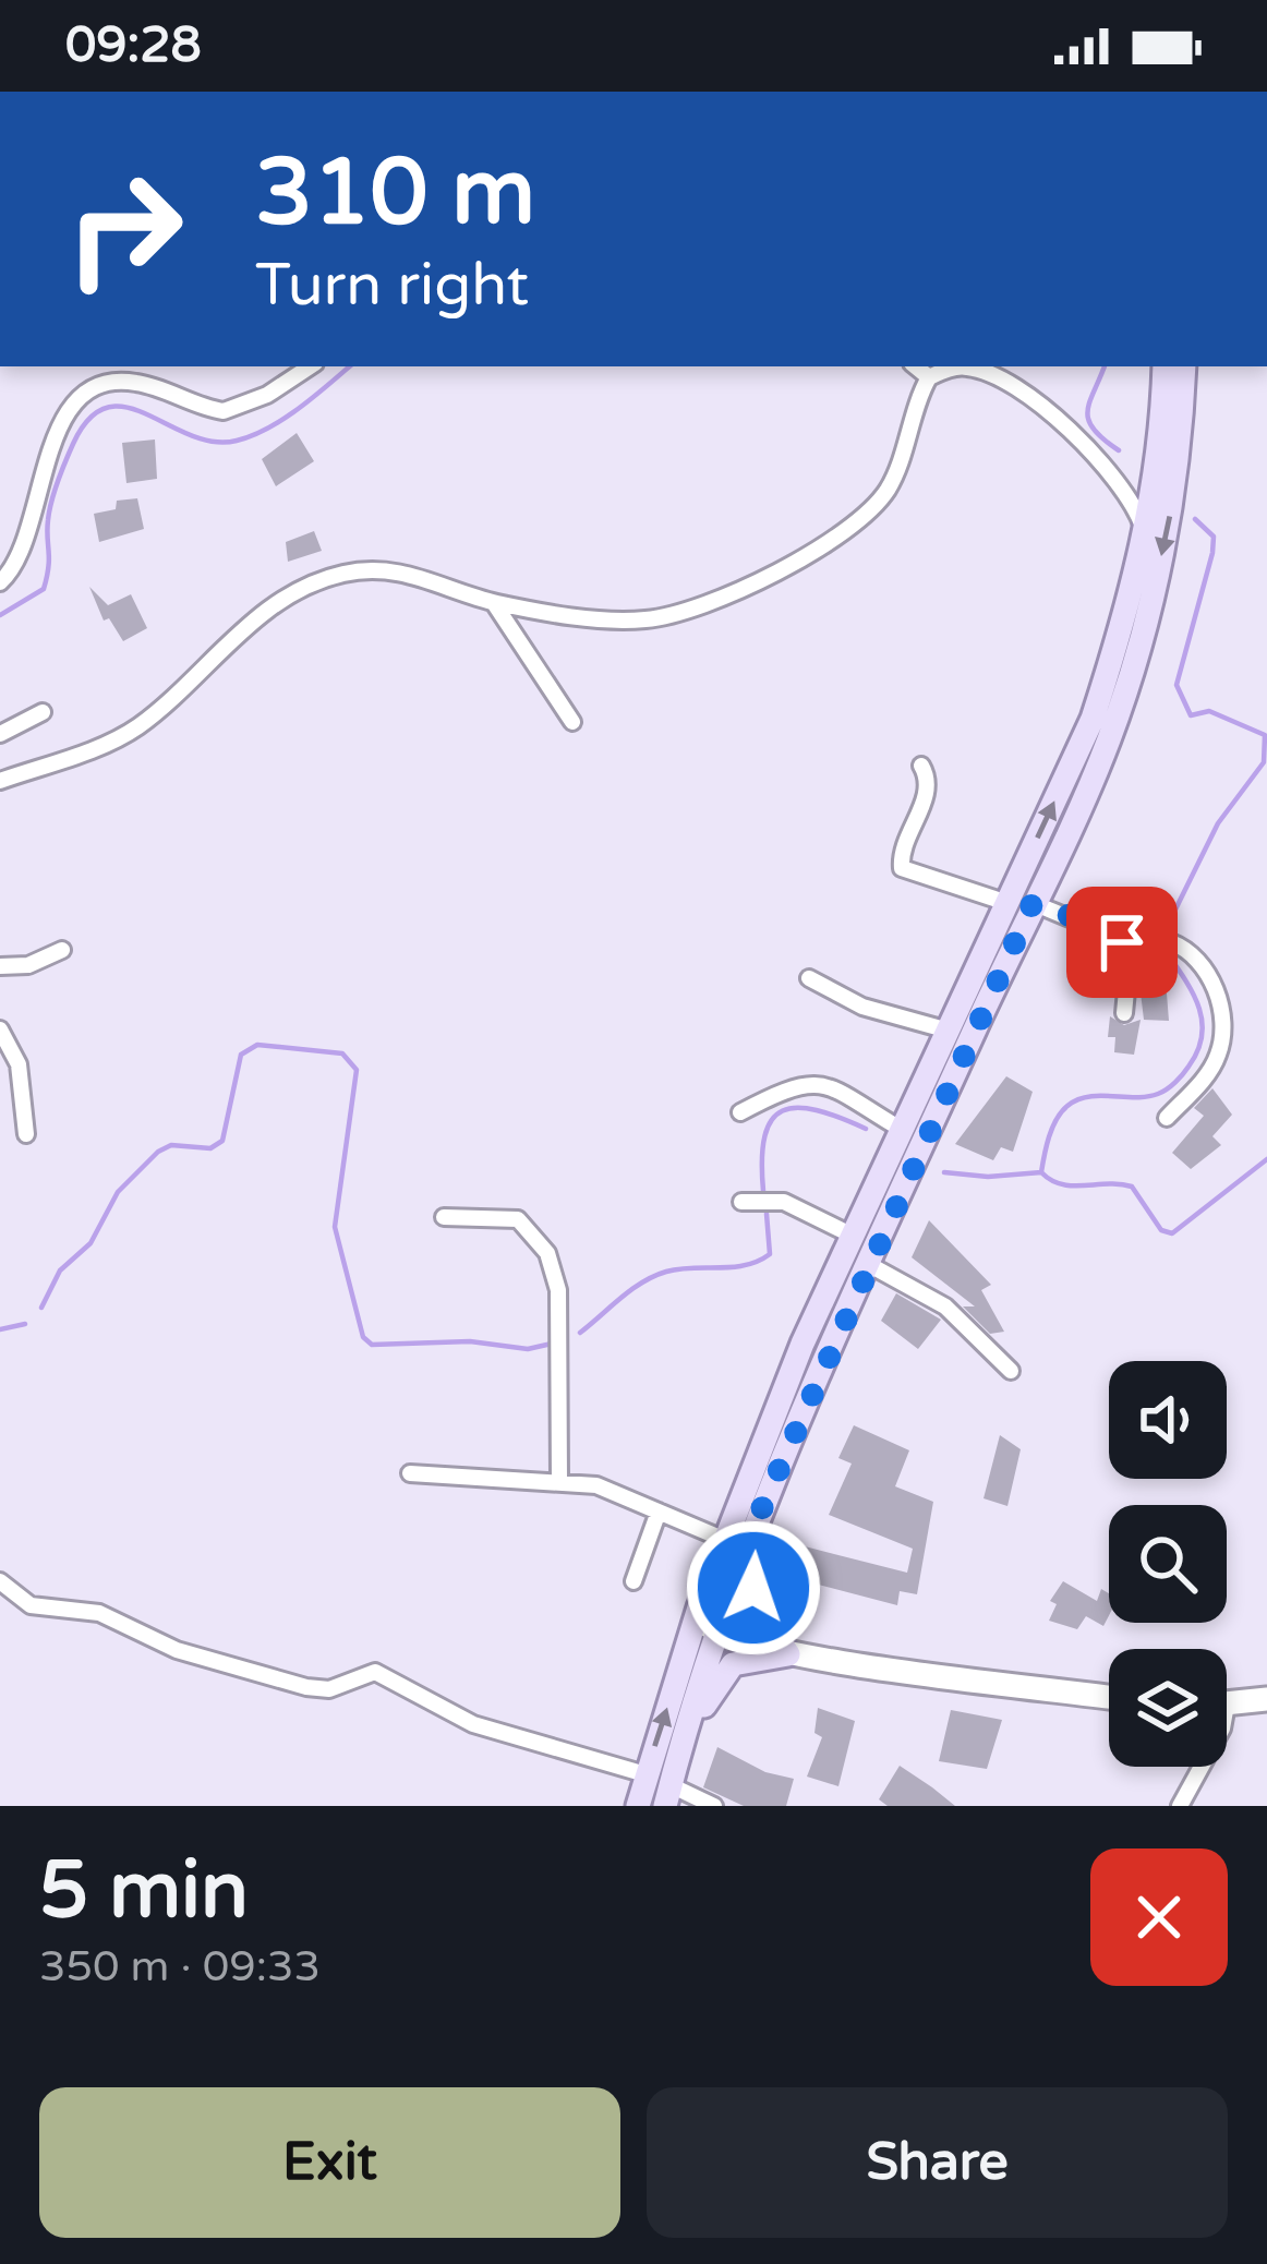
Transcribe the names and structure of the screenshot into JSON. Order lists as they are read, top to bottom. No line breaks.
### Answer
{"page":{"status":"09:28","turn":["310 m","Turn right"],"heading":["5 min","350 m · 09:33"],"buttons":["Exit","Share"]}}
